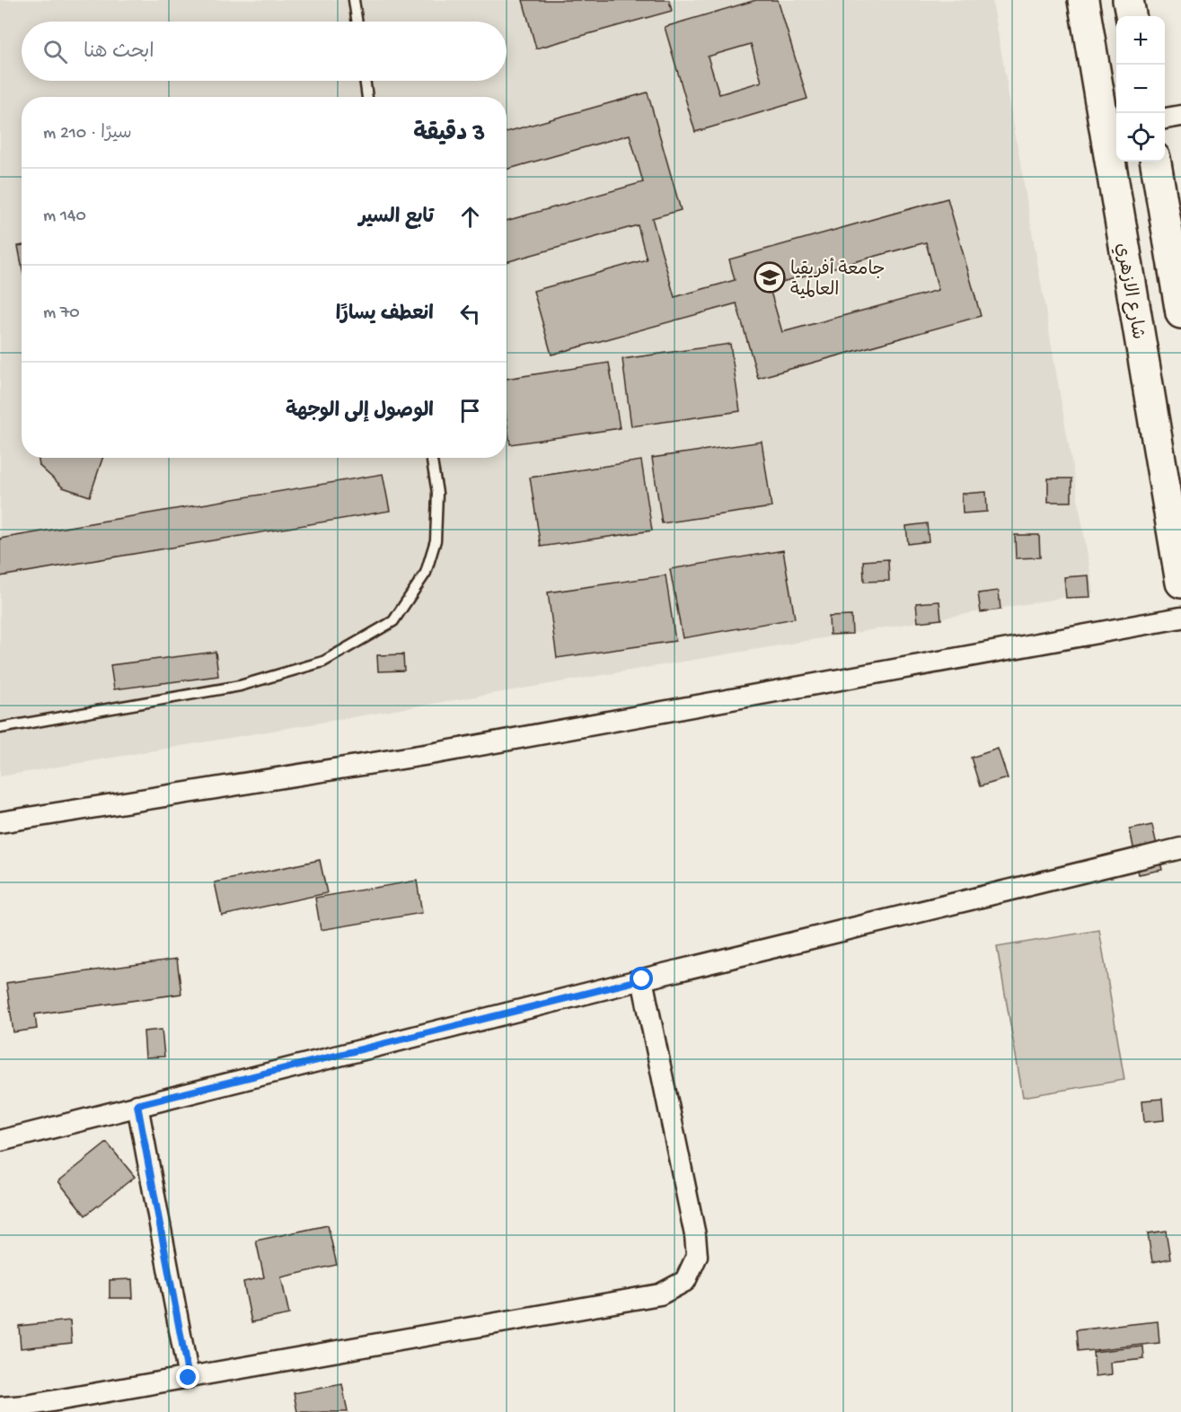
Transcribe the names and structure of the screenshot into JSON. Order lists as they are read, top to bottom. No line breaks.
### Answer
{"streets":{"main road":["شارع الازهري"]},"places":{"school or university":["جامعة أفريقيا العالمية"]},"page":{"map_buttons":["+","−"],"search":"ابحث هنا","heading":["3 دقيقة","سيرًا · 210 m"],"list":[["تابع السير","140 m"],["انعطف يسارًا","70 m"],"الوصول إلى الوجهة"]}}
